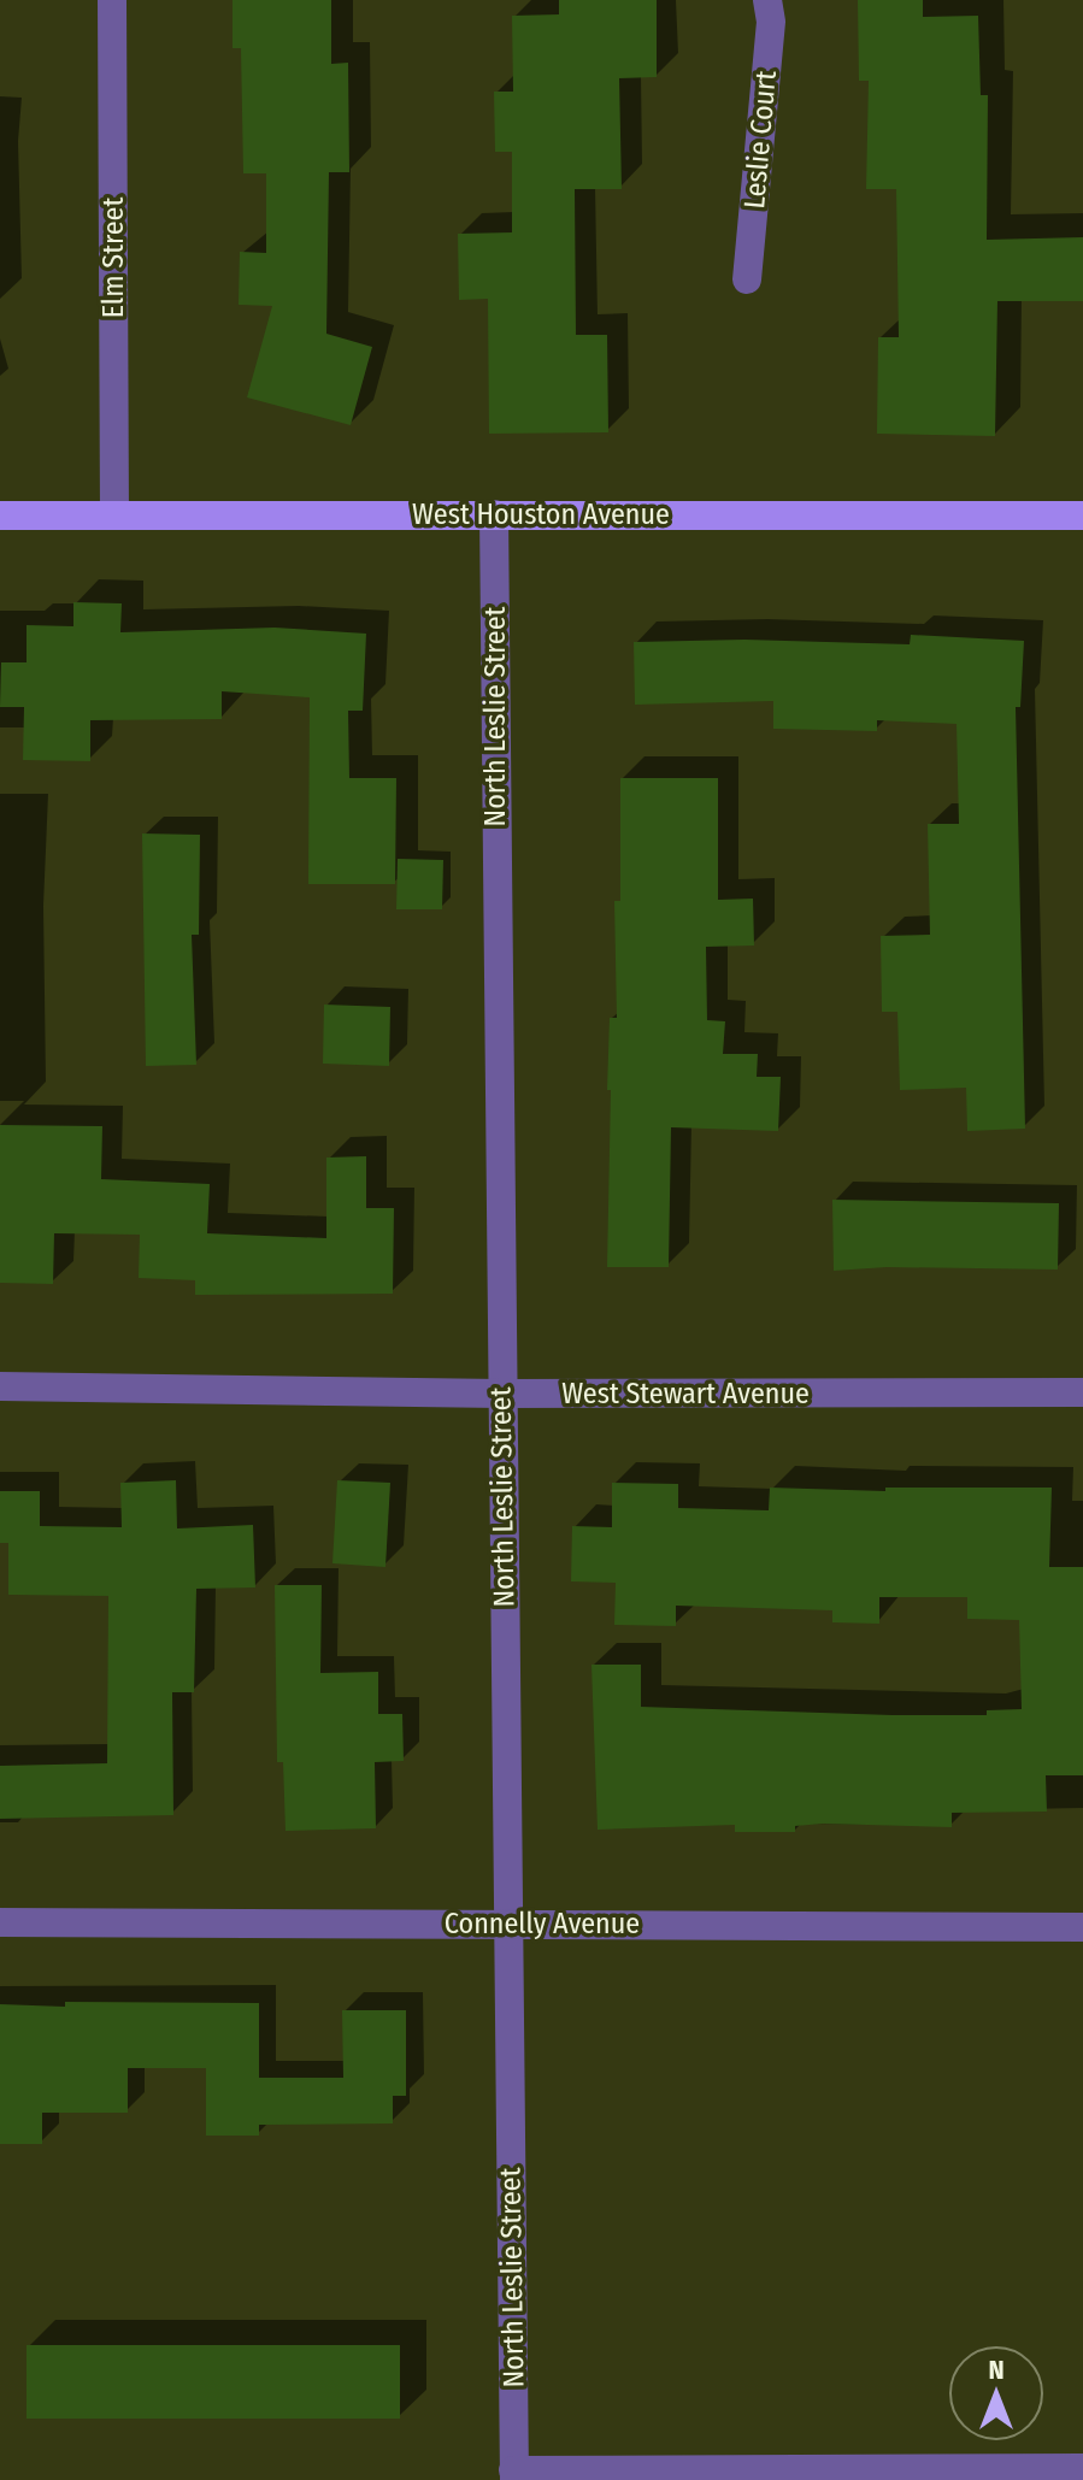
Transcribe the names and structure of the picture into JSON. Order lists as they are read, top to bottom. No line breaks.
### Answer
{"streets":{"main road":["West Houston Avenue"],"street":["Leslie Court","Elm Street","North Leslie Street","West Stewart Avenue","Connelly Avenue"]},"crossings":[["Elm Street","West Houston Avenue"],["West Houston Avenue","North Leslie Street"],["North Leslie Street","West Stewart Avenue"],["North Leslie Street","Connelly Avenue"]],"north":"top"}
